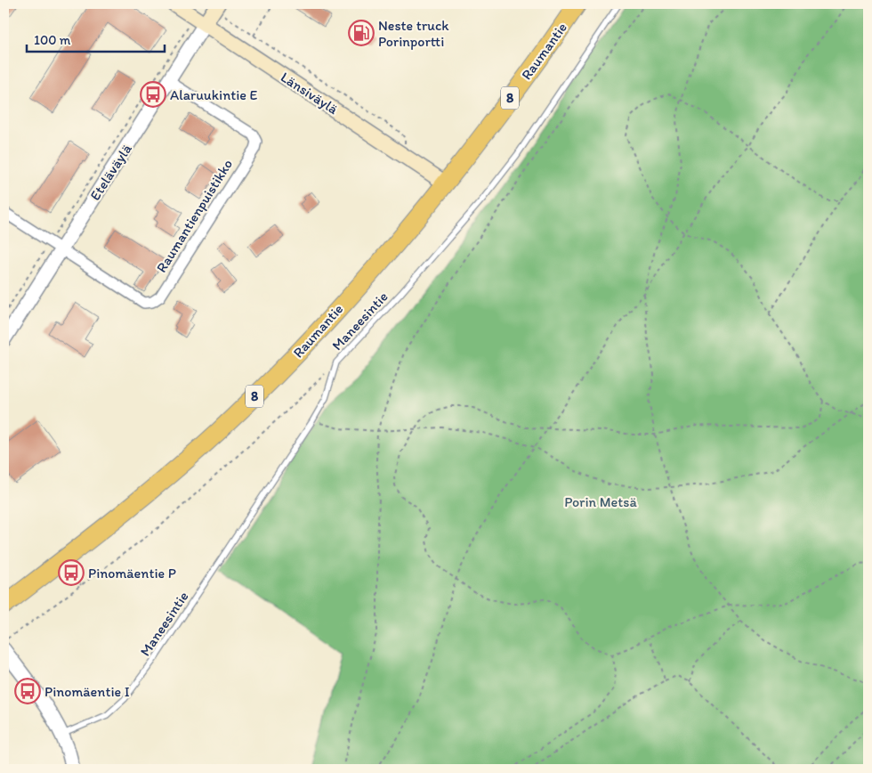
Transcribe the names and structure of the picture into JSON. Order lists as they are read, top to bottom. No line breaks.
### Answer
{"streets":{"highway":["Raumantie","8"],"main road":["Länsiväylä","Eteläväylä"],"street":["Raumantienpuistikko"],"lane":["Maneesintie"]},"crossings":[["Raumantie","Länsiväylä"],["Länsiväylä","Eteläväylä"],["Eteläväylä","Raumantienpuistikko"]],"parks":["Porin Metsä"],"places":{"fuel station":["Neste truck Porinportti"],"bus stop":["Alaruukintie E","Pinomäentie P","Pinomäentie I"]},"scale_bar":"100 m"}
